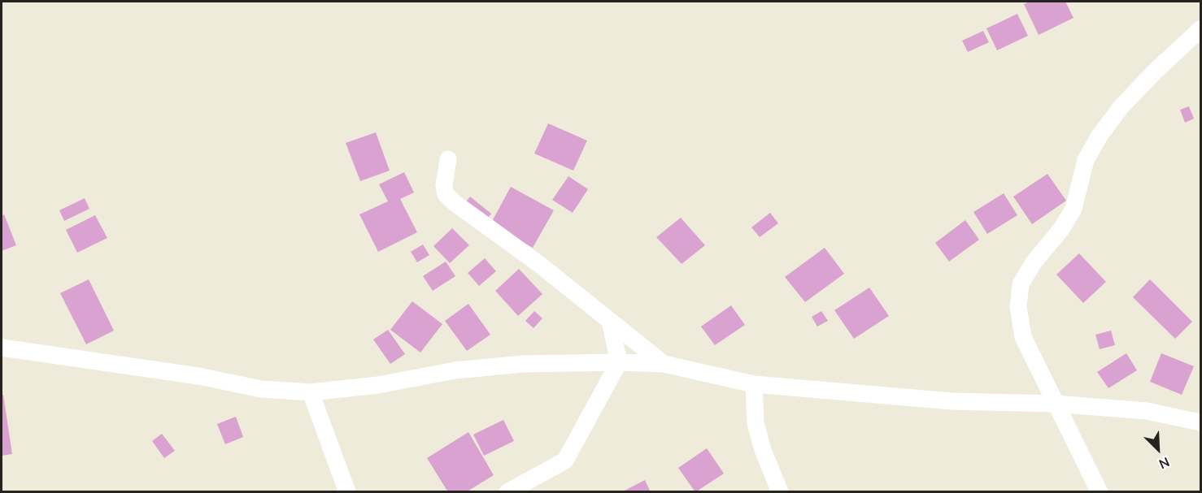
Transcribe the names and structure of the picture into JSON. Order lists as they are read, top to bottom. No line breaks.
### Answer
{"north":"bottom right"}
